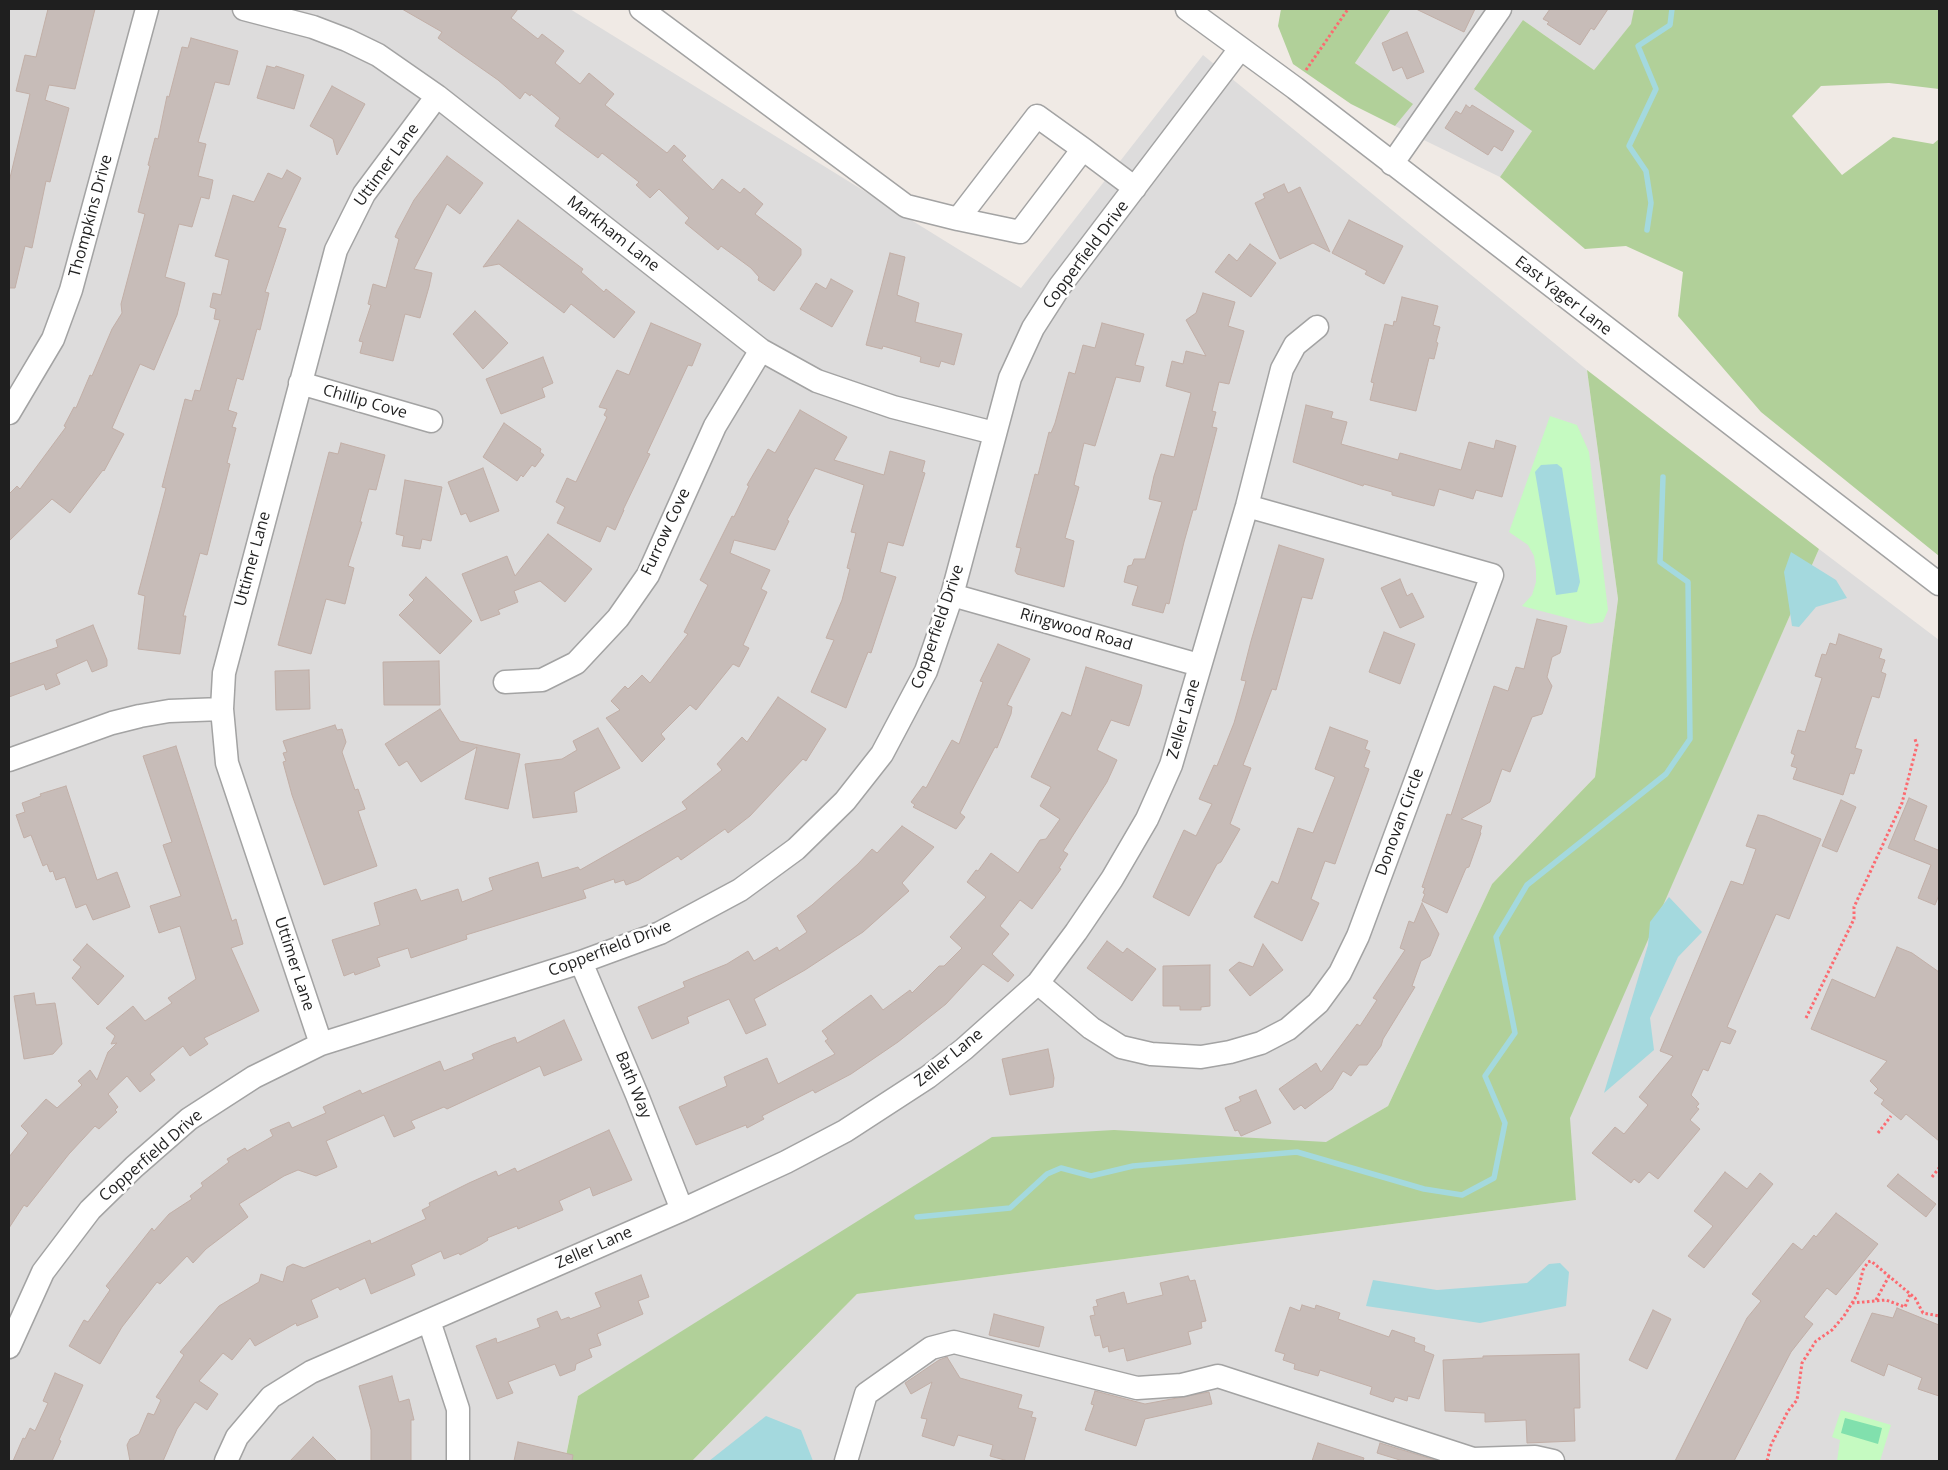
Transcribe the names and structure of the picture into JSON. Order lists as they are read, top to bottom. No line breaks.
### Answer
{"streets":{"street":["Uttimer Lane","Thompkins Drive","Markham Lane","Copperfield Drive","East Yager Lane","Chillip Cove","Furrow Cove","Ringwood Road","Zeller Lane","Donovan Circle","Bath Way"]},"crossings":[["Uttimer Lane","Markham Lane"],["Uttimer Lane","Copperfield Drive"],["Uttimer Lane","Chillip Cove"],["Markham Lane","Copperfield Drive"],["Markham Lane","Furrow Cove"],["Copperfield Drive","East Yager Lane"],["Copperfield Drive","Ringwood Road"],["Copperfield Drive","Bath Way"],["Ringwood Road","Zeller Lane"],["Zeller Lane","Donovan Circle"],["Zeller Lane","Bath Way"]]}
